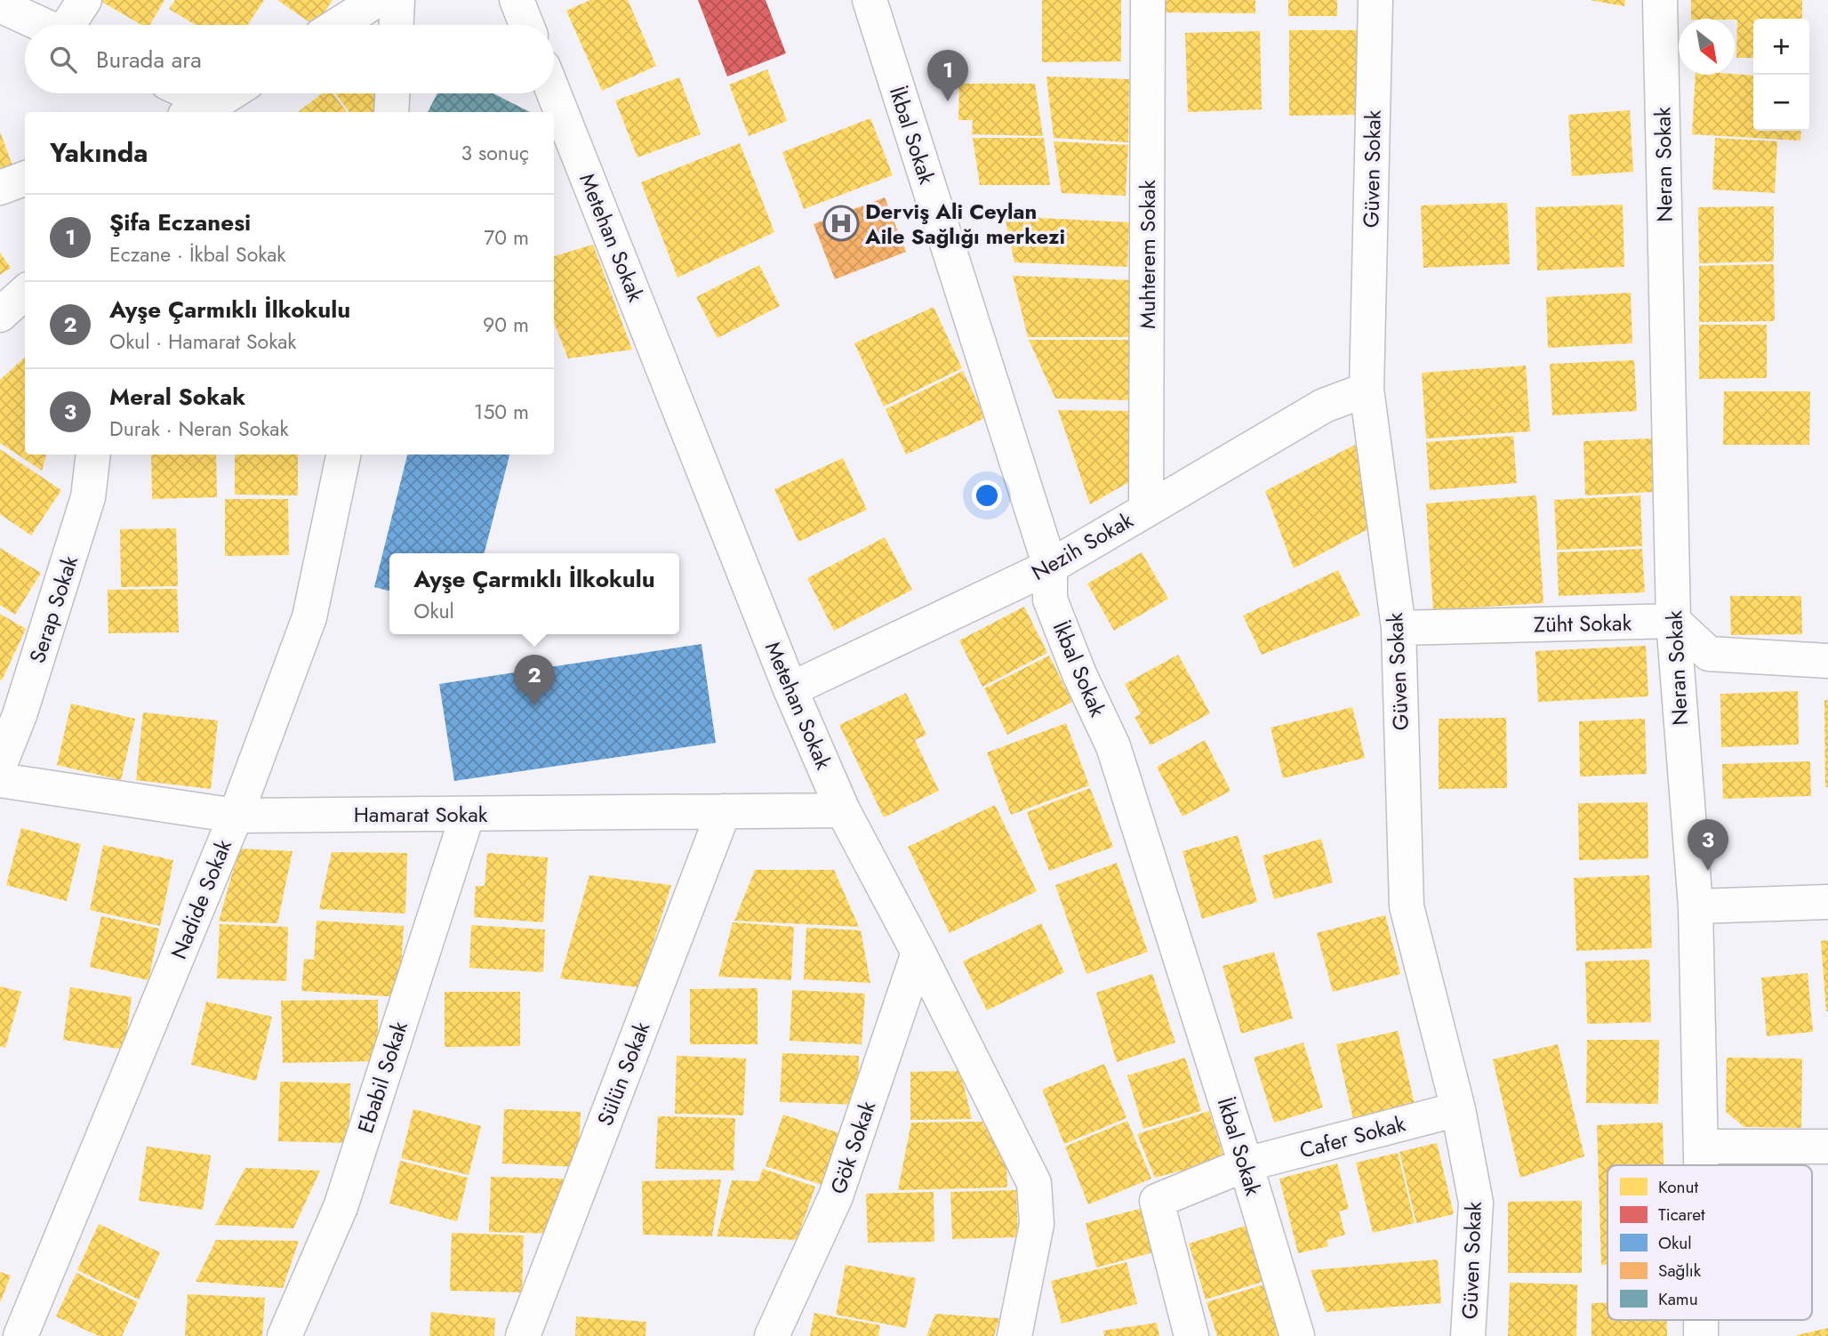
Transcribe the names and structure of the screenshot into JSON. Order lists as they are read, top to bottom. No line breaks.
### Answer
{"streets":{"street":["İkbal Sokak","Neran Sokak","Güven Sokak","Metehan Sokak","Muhterem Sokak","Nezih Sokak","Serap Sokak","Züht Sokak","Hamarat Sokak","Nadide Sokak","Sülün Sokak","Ebabil Sokak","Cafer Sokak","Gök Sokak"]},"crossings":[["İkbal Sokak","Nezih Sokak"],["İkbal Sokak","Cafer Sokak"],["Neran Sokak","Züht Sokak"],["Güven Sokak","Nezih Sokak"],["Güven Sokak","Züht Sokak"],["Güven Sokak","Cafer Sokak"],["Metehan Sokak","Nezih Sokak"],["Metehan Sokak","Hamarat Sokak"],["Metehan Sokak","Gök Sokak"],["Muhterem Sokak","Nezih Sokak"],["Hamarat Sokak","Nadide Sokak"],["Hamarat Sokak","Sülün Sokak"],["Hamarat Sokak","Ebabil Sokak"]],"places":{"hospital":["Derviş Ali Ceylan Aile Sağlığı merkezi"]},"legend":["Konut","Ticaret","Okul","Sağlık","Kamu"],"north":"bottom right","page":{"map_buttons":["+","−"],"search":"Burada ara","pins":["1","2","3"],"heading":["Yakında","3 sonuç"],"list":[{"mark":"1","name":"Şifa Eczanesi","note":"Eczane · İkbal Sokak","value":"70 m"},{"mark":"2","name":"Ayşe Çarmıklı İlkokulu","note":"Okul · Hamarat Sokak","value":"90 m"},{"mark":"3","name":"Meral Sokak","note":"Durak · Neran Sokak","value":"150 m"}],"popup":["Ayşe Çarmıklı İlkokulu","Okul"]}}
